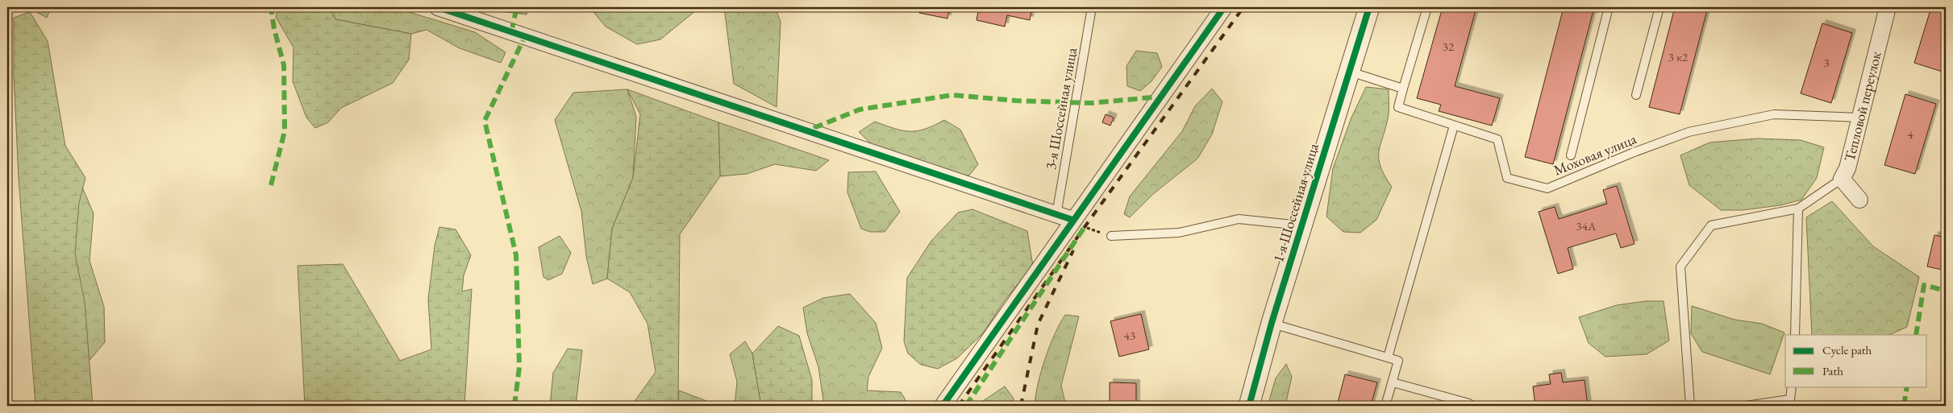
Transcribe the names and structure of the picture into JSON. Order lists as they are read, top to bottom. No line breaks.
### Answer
{"streets":{"street":["Тепловой переулок","1-я Шоссейная улица"],"lane":["3-я Шоссейная улица","Моховая улица"]},"crossings":[["Тепловой переулок","Моховая улица"]],"house_numbers":["32","3 к2","3","4","34А","43"],"legend":["Cycle path","Path"]}
